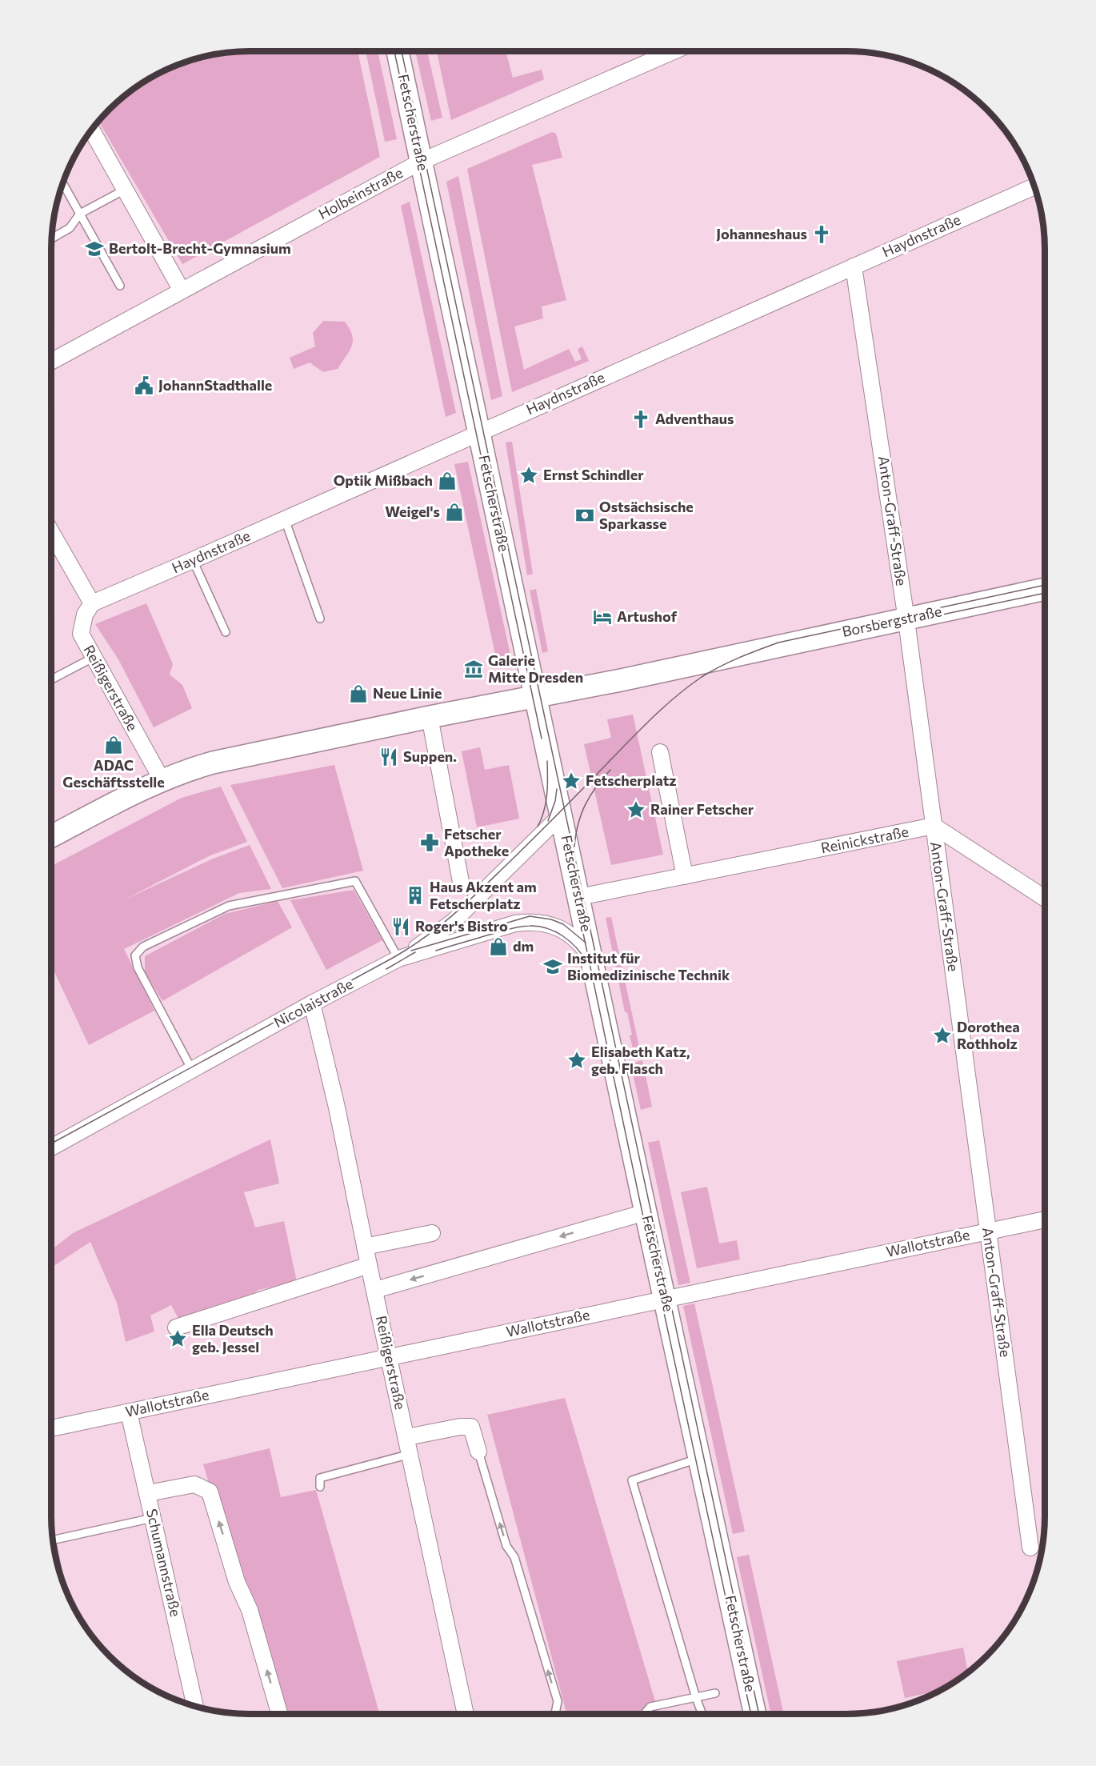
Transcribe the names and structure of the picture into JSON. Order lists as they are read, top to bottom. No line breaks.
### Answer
{"streets":{"main road":["Fetscherstraße","Borsbergstraße"],"street":["Holbeinstraße","Haydnstraße","Anton-Graff-Straße","Reißigerstraße","Reinickstraße","Nicolaistraße","Wallotstraße","Schumannstraße"]},"crossings":[["Fetscherstraße","Holbeinstraße"],["Fetscherstraße","Haydnstraße"],["Fetscherstraße","Borsbergstraße"],["Fetscherstraße","Nicolaistraße"],["Fetscherstraße","Wallotstraße"],["Haydnstraße","Anton-Graff-Straße"],["Haydnstraße","Reißigerstraße"],["Anton-Graff-Straße","Borsbergstraße"],["Anton-Graff-Straße","Reinickstraße"],["Anton-Graff-Straße","Wallotstraße"],["Borsbergstraße","Reißigerstraße"],["Reißigerstraße","Nicolaistraße"],["Reißigerstraße","Wallotstraße"],["Wallotstraße","Schumannstraße"]],"places":{"church":["Johanneshaus","Adventhaus"],"school or university":["Bertolt-Brecht-Gymnasium","Institut für Biomedizinische Technik"],"public building":["JohannStadthalle"],"place":["Ernst Schindler","Fetscherplatz","Rainer Fetscher","Dorothea Rothholz","Elisabeth Katz, geb. Flasch","Ella Deutsch geb. Jessel"],"shop":["Optik Mißbach","Weigel's","Neue Linie","ADAC Geschäftsstelle","dm"],"bank":["Ostsächsische Sparkasse"],"hotel":["Artushof"],"museum":["Galerie Mitte Dresden"],"restaurant":["Suppen.","Roger's Bistro"],"pharmacy":["Fetscher Apotheke"],"building":["Haus Akzent am Fetscherplatz"]}}
